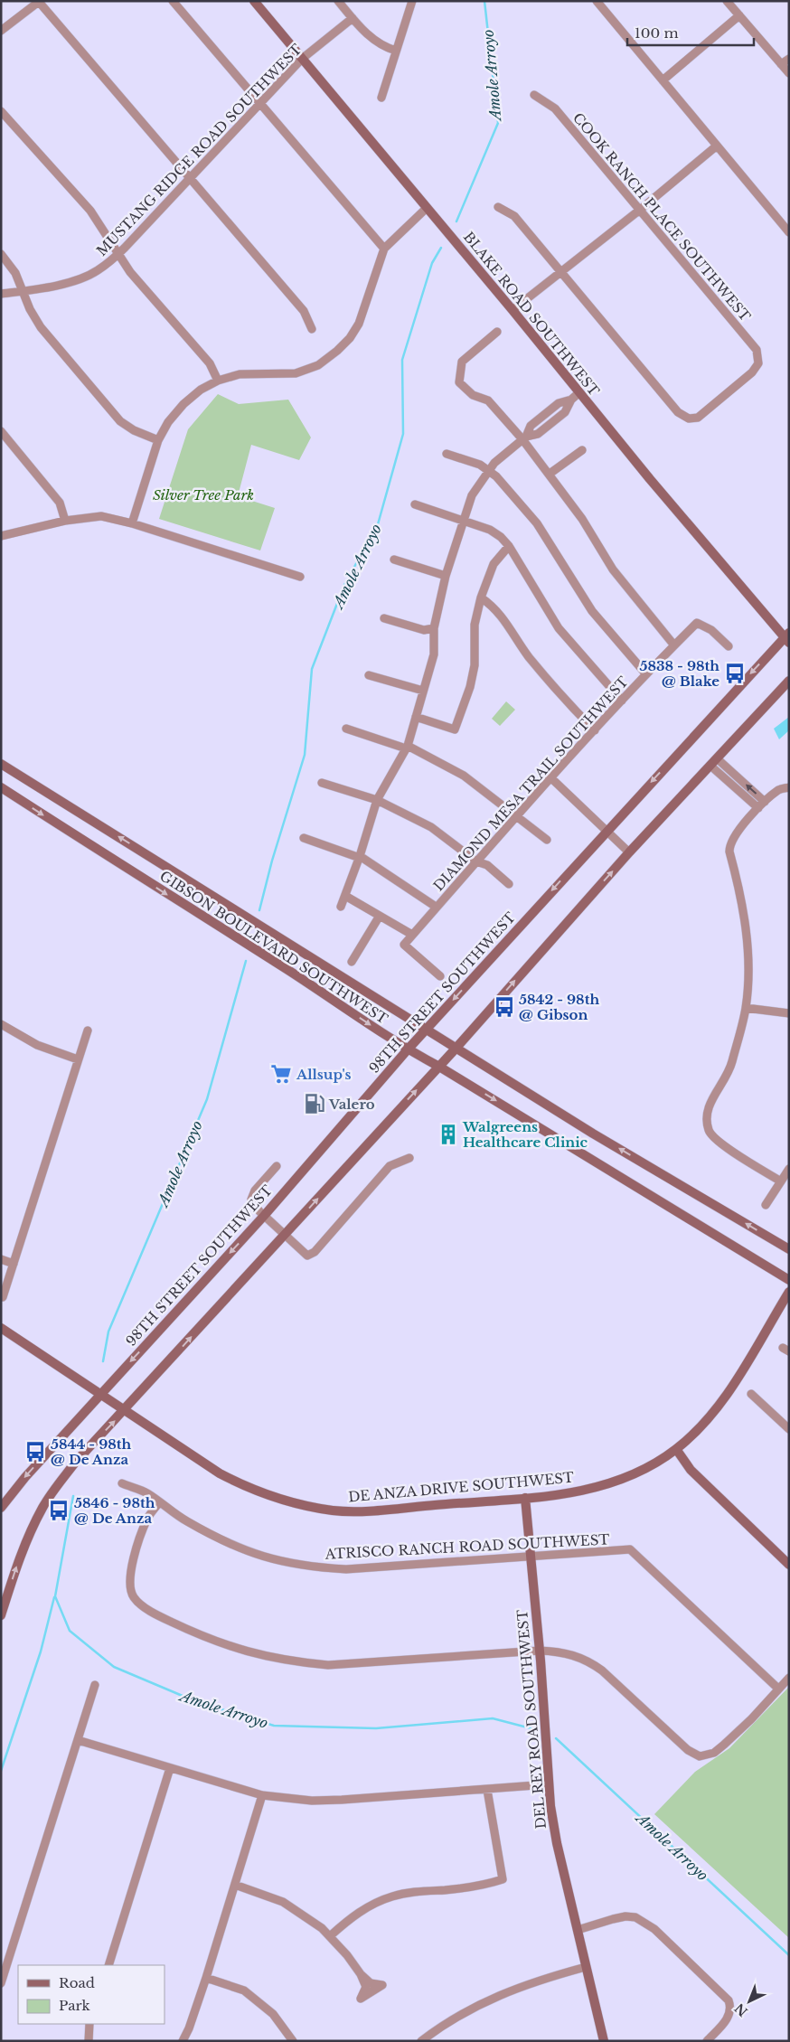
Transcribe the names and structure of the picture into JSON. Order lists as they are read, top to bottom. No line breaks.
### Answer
{"streets":{"street":["MUSTANG RIDGE ROAD SOUTHWEST","COOK RANCH PLACE SOUTHWEST","BLAKE ROAD SOUTHWEST","DIAMOND MESA TRAIL SOUTHWEST","GIBSON BOULEVARD SOUTHWEST","98TH STREET SOUTHWEST","DE ANZA DRIVE SOUTHWEST","ATRISCO RANCH ROAD SOUTHWEST","DEL REY ROAD SOUTHWEST"]},"crossings":[["MUSTANG RIDGE ROAD SOUTHWEST","BLAKE ROAD SOUTHWEST"],["BLAKE ROAD SOUTHWEST","98TH STREET SOUTHWEST"],["GIBSON BOULEVARD SOUTHWEST","98TH STREET SOUTHWEST"],["98TH STREET SOUTHWEST","DE ANZA DRIVE SOUTHWEST"],["DE ANZA DRIVE SOUTHWEST","DEL REY ROAD SOUTHWEST"],["ATRISCO RANCH ROAD SOUTHWEST","DEL REY ROAD SOUTHWEST"]],"water":["Amole Arroyo"],"parks":["Silver Tree Park"],"places":{"bus stop":["5838 - 98th @ Blake","5842 - 98th @ Gibson","5844 - 98th @ De Anza","5846 - 98th @ De Anza"],"supermarket":["Allsup's"],"fuel station":["Valero"],"building":["Walgreens Healthcare Clinic"]},"legend":["Road","Park"],"scale_bar":"100 m","north":"bottom left"}
